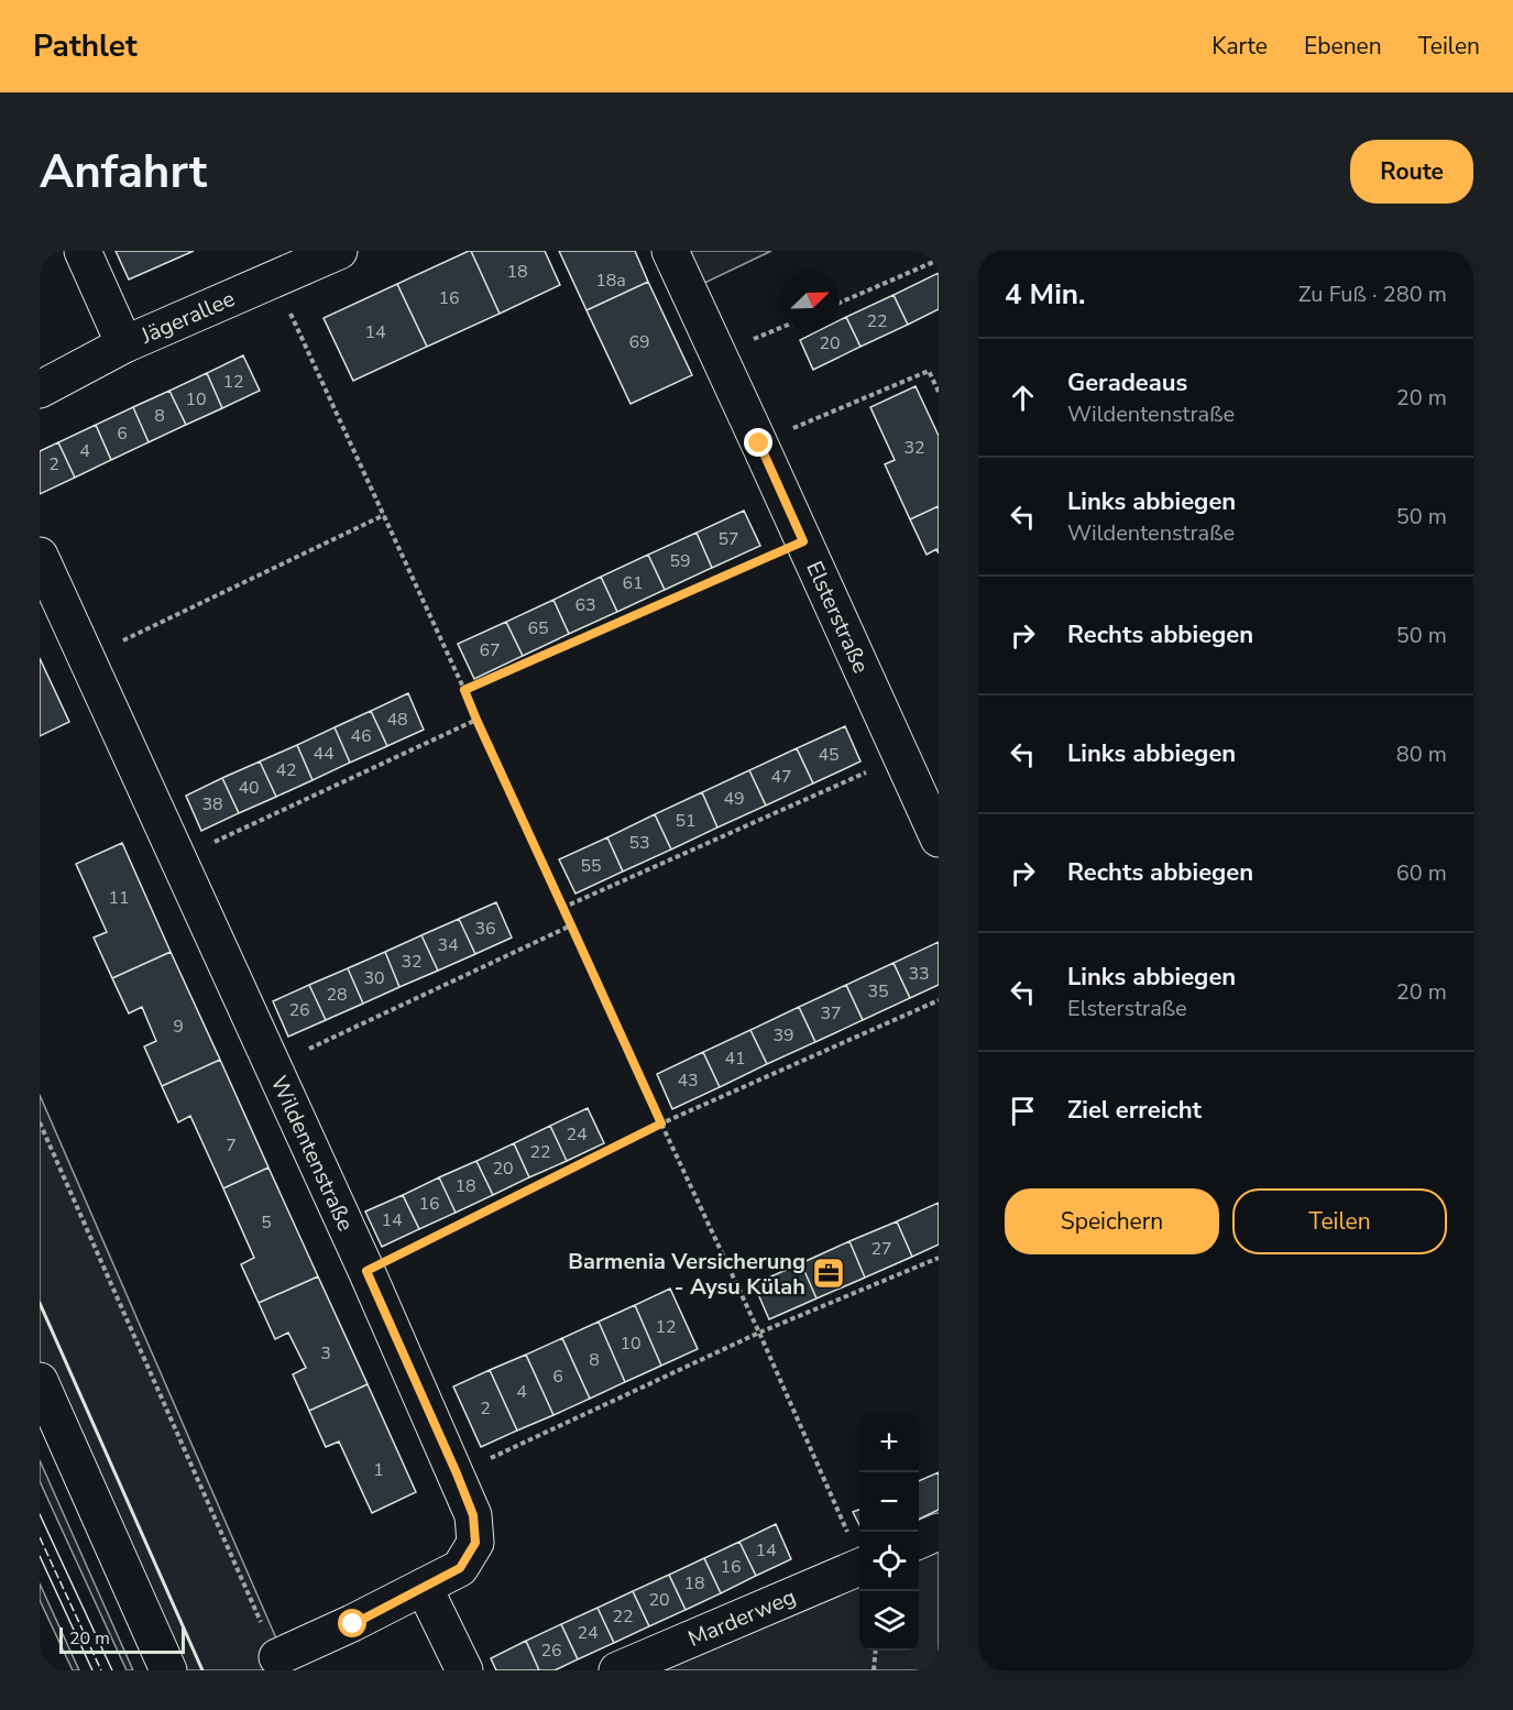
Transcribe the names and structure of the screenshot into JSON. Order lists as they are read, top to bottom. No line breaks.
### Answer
{"streets":{"street":["Jägerallee","Elsterstraße","Wildentenstraße","Marderweg"]},"places":{"office":["Barmenia Versicherung - Aysu Külah"]},"house_numbers":["18","18a","16","22","14","69","20","12","10","8","6","32","4","2","57","59","61","63","65","67","48","46","44","45","42","47","40","49","38","51","53","55","11","36","34","32","33","30","35","28","26","37","9","39","41","43","24","7","22","20","18","16","14","5","27","12","10","3","8","6","4","2","1","14","16","18","20","22","24","26"],"scale_bar":"20 m","north":"top right","page":{"header":"Pathlet","nav":["Karte","Ebenen","Teilen"],"buttons":["Route",["Speichern","Teilen"]],"title":"Anfahrt","heading":["4 Min.","Zu Fuß · 280 m"],"list":[["Geradeaus","Wildentenstraße","20 m"],["Links abbiegen","Wildentenstraße","50 m"],["Rechts abbiegen","50 m"],["Links abbiegen","80 m"],["Rechts abbiegen","60 m"],["Links abbiegen","Elsterstraße","20 m"],"Ziel erreicht"],"map_buttons":["+","−"],"scale":"20 m"}}
